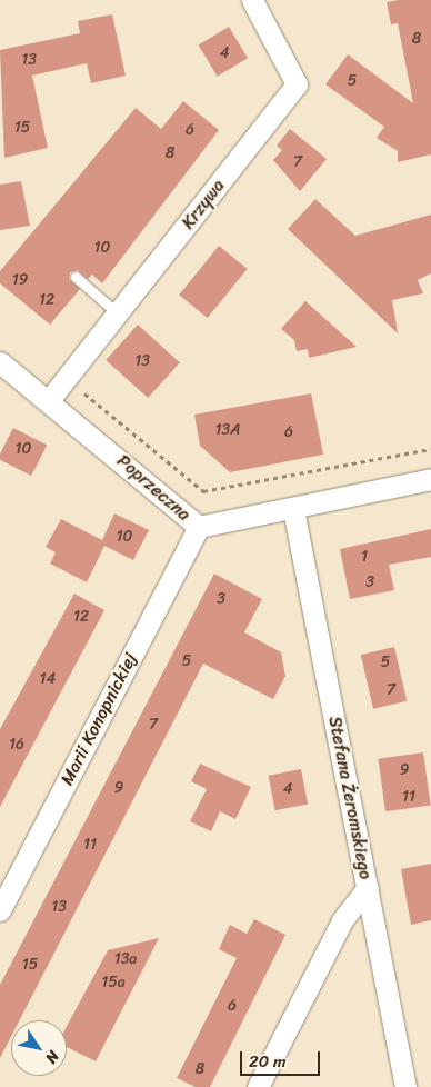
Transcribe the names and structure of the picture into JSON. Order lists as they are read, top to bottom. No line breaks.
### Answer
{"streets":{"street":["Krzywa","Poprzeczna","Marii Konopnickiej","Stefana Żeromskiego"]},"crossings":[["Krzywa","Poprzeczna"],["Poprzeczna","Marii Konopnickiej"],["Poprzeczna","Stefana Żeromskiego"]],"house_numbers":["8","4","13","5","15","6","8","7","10","19","12","13","13A","6","10","10","1","3","3","12","5","5","14","7","7","16","9","9","4","11","11","13","13a","15","15a","6","8"],"scale_bar":"20 m","north":"bottom right"}
